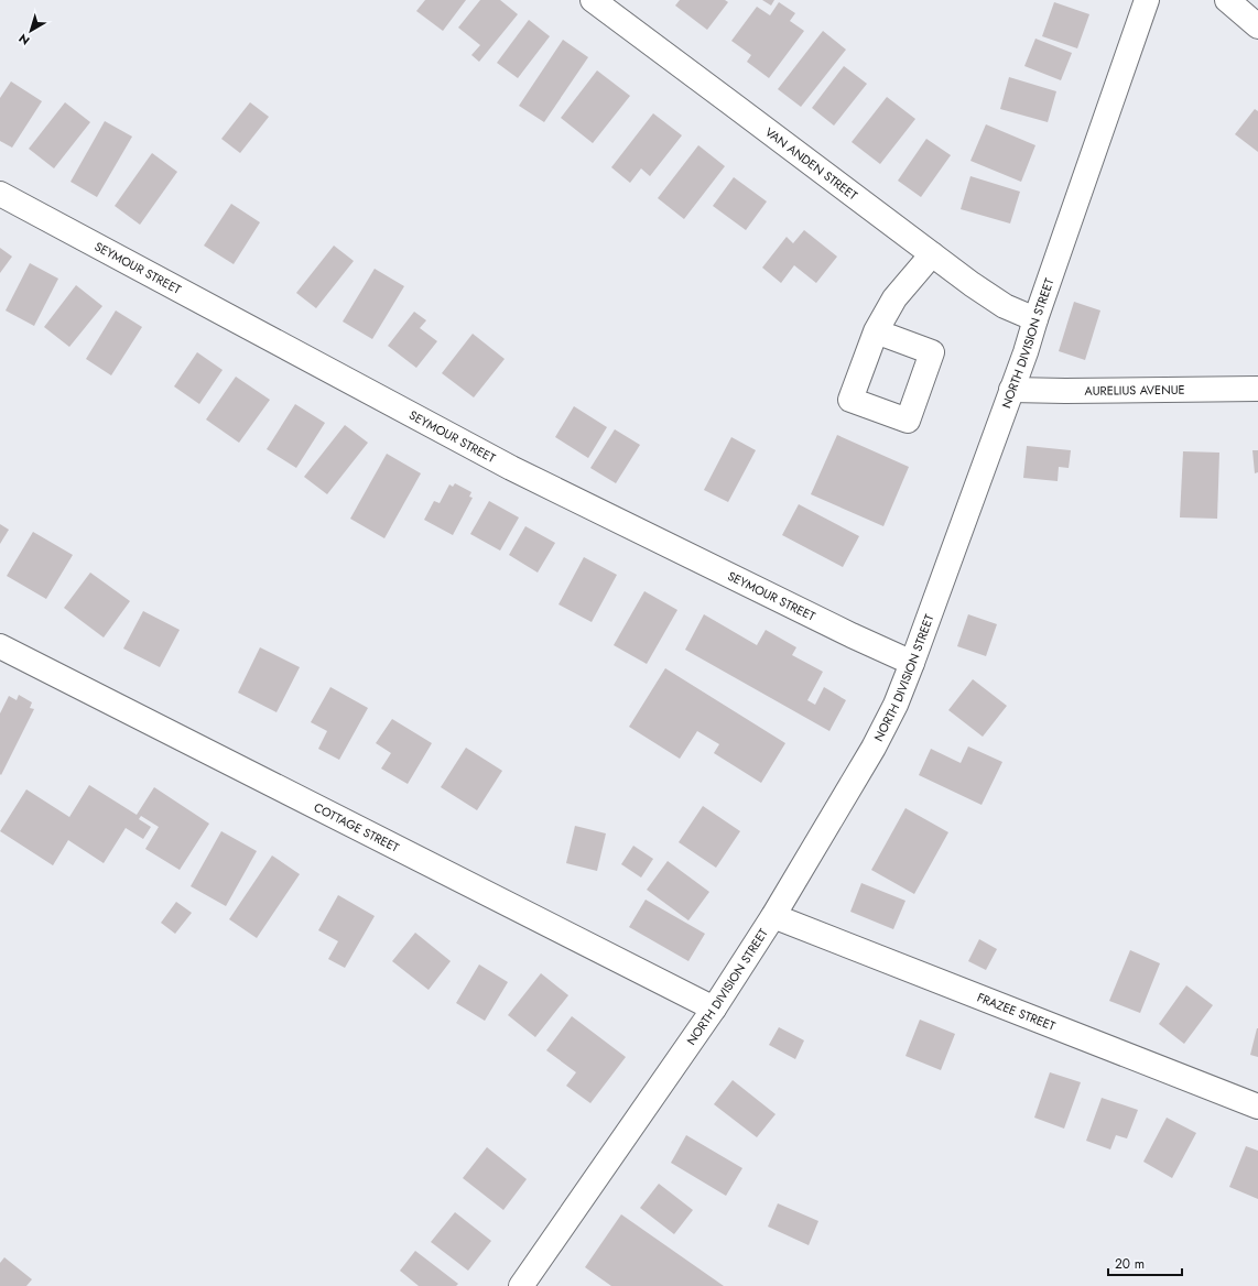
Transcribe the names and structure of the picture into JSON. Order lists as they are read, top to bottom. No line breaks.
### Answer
{"streets":{"street":["VAN ANDEN STREET","SEYMOUR STREET","NORTH DIVISION STREET","AURELIUS AVENUE","COTTAGE STREET","FRAZEE STREET"]},"crossings":[["VAN ANDEN STREET","NORTH DIVISION STREET"],["SEYMOUR STREET","NORTH DIVISION STREET"],["NORTH DIVISION STREET","AURELIUS AVENUE"],["NORTH DIVISION STREET","COTTAGE STREET"],["NORTH DIVISION STREET","FRAZEE STREET"]],"scale_bar":"20 m","north":"bottom left"}
